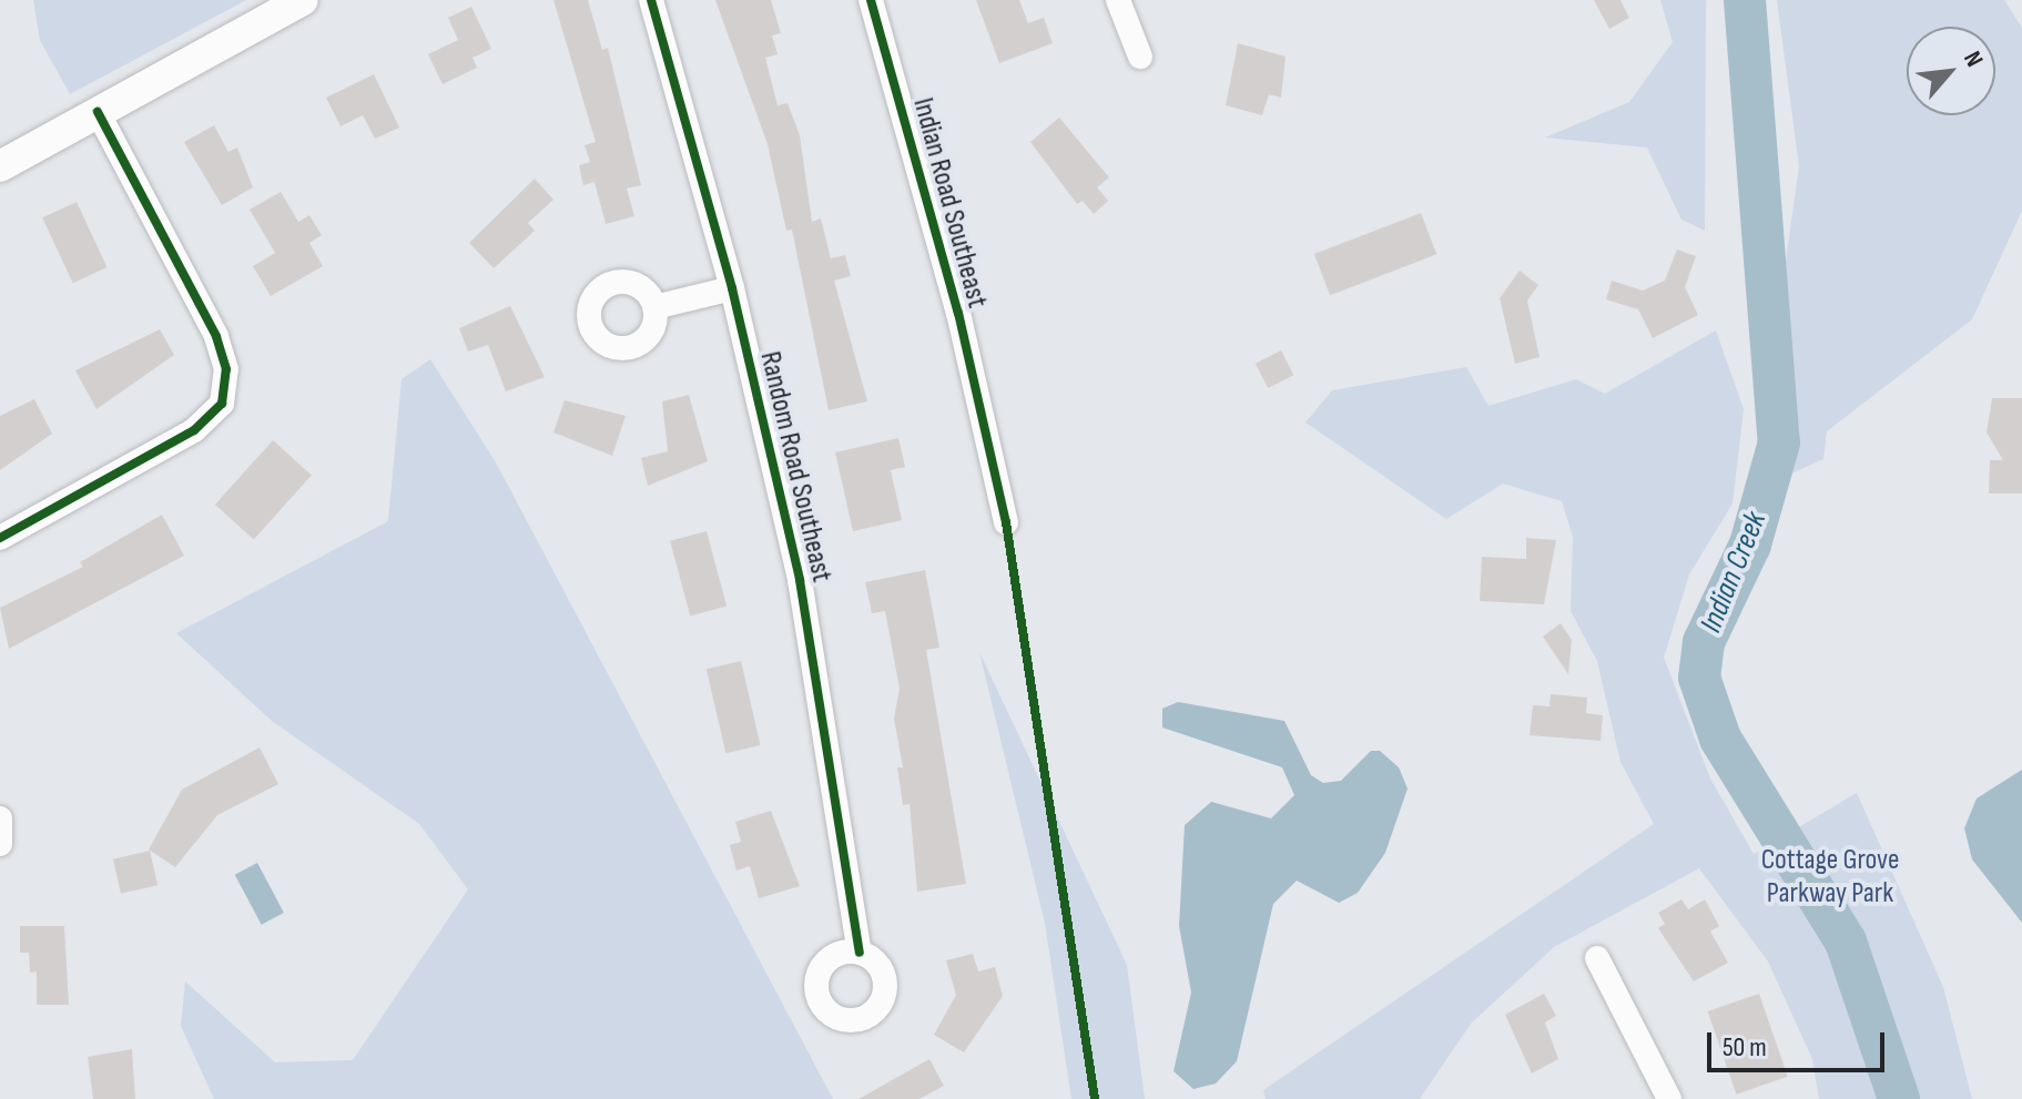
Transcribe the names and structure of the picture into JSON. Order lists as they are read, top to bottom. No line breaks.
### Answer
{"streets":{"street":["Indian Road Southeast","Random Road Southeast"]},"water":["Indian Creek"],"parks":["Cottage Grove Parkway Park"],"scale_bar":"50 m","north":"top right"}
